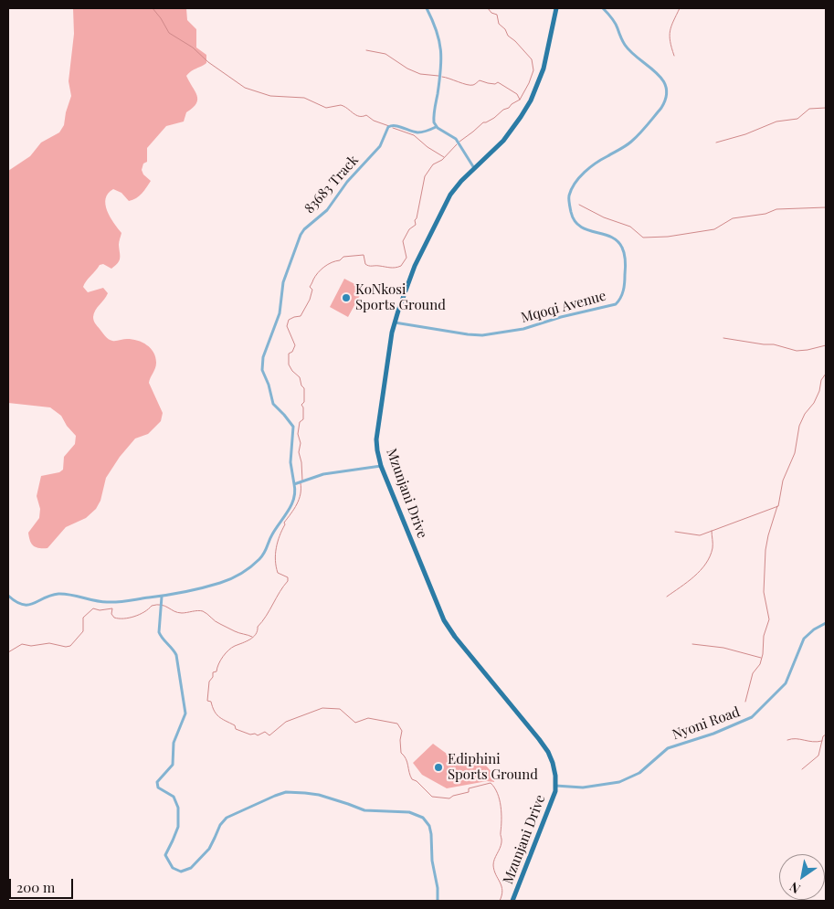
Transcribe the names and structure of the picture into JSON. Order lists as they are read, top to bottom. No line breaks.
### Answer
{"streets":{"main road":["Mzunjani Drive"],"street":["83683 Track","Mqoqi Avenue","Nyoni Road"]},"crossings":[["Mqoqi Avenue","Mzunjani Drive"],["Mzunjani Drive","Nyoni Road"]],"places":["KoNkosi Sports Ground","Ediphini Sports Ground"],"scale_bar":"200 m","north":"bottom left"}
